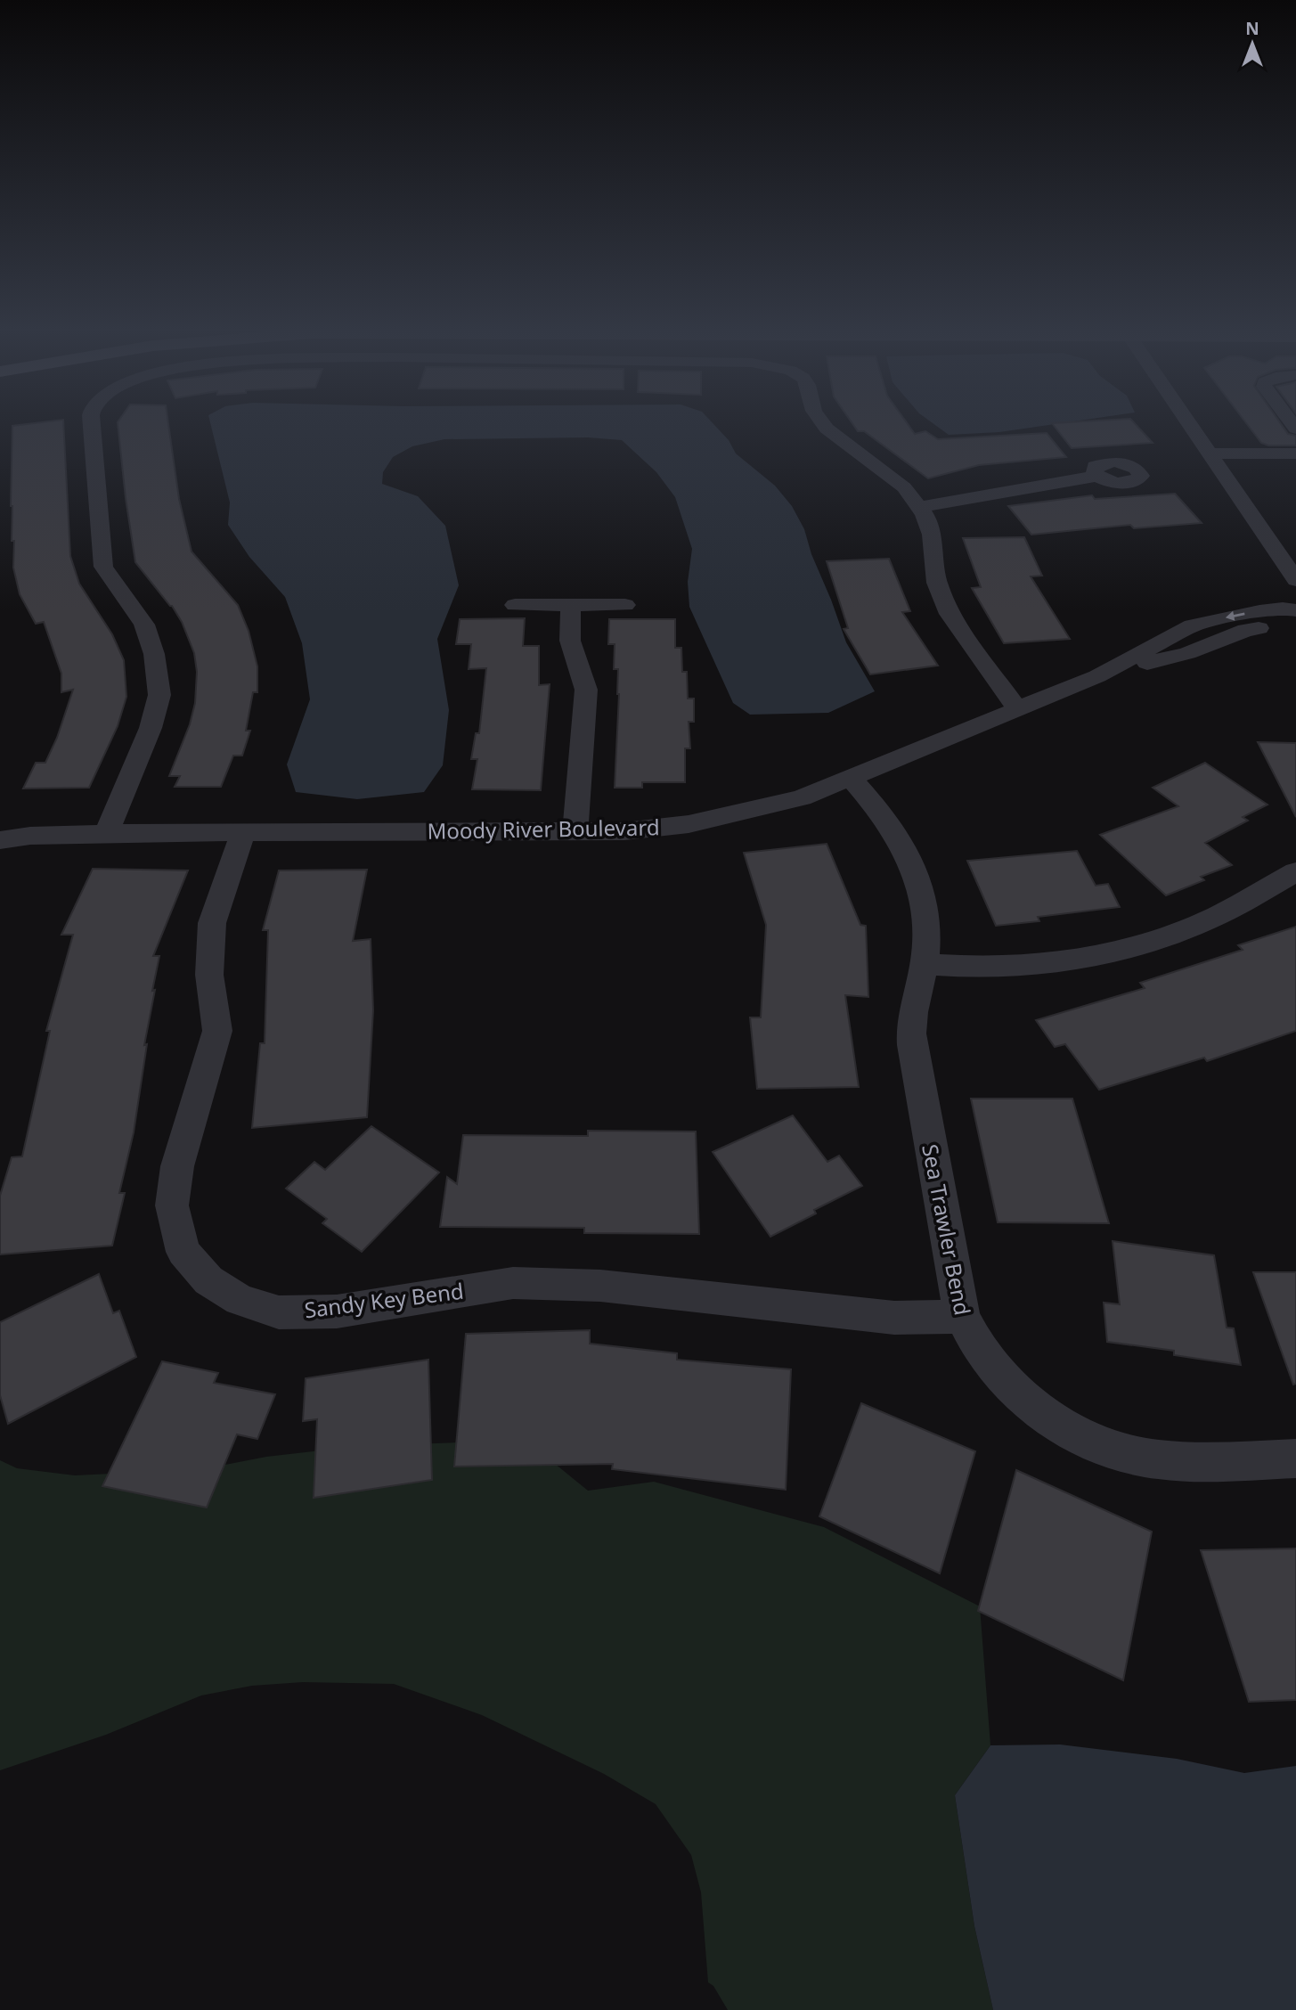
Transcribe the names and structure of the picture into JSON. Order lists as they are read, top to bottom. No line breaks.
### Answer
{"streets":{"street":["Moody River Boulevard","Sea Trawler Bend","Sandy Key Bend"]},"crossings":[["Moody River Boulevard","Sea Trawler Bend"],["Moody River Boulevard","Sandy Key Bend"],["Sea Trawler Bend","Sandy Key Bend"]],"north":"top"}
